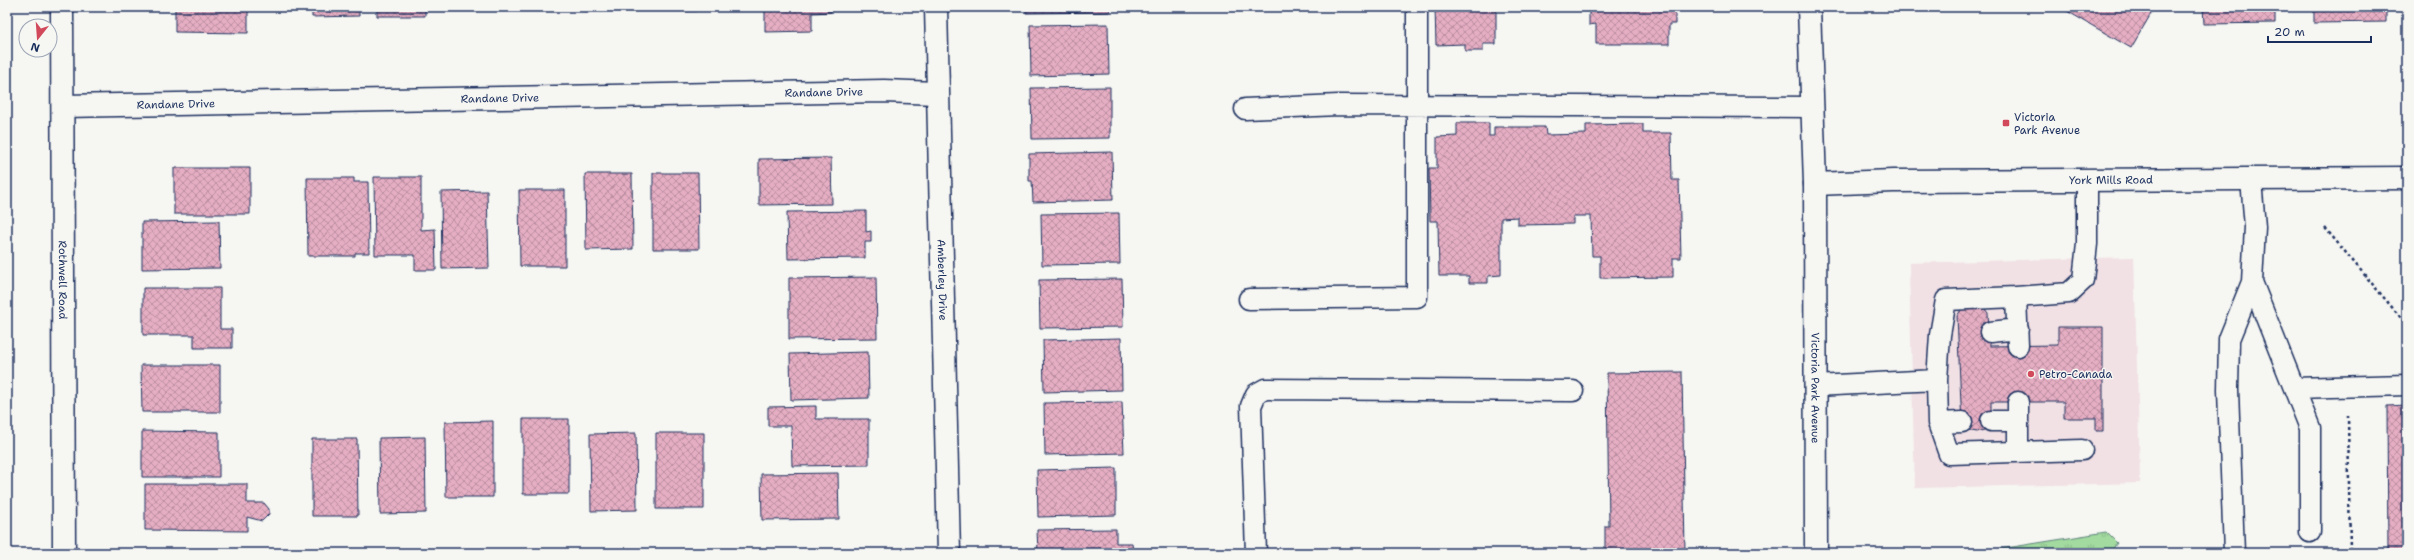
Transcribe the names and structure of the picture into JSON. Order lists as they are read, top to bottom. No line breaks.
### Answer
{"streets":{"street":["Randane Drive","York Mills Road","Rothwell Road","Amberley Drive","Victoria Park Avenue"]},"crossings":[["Randane Drive","Rothwell Road"],["Randane Drive","Amberley Drive"],["York Mills Road","Victoria Park Avenue"]],"places":{"transit":["Victoria Park Avenue"],"other":["Petro-Canada"]},"scale_bar":"20 m","north":"bottom"}
